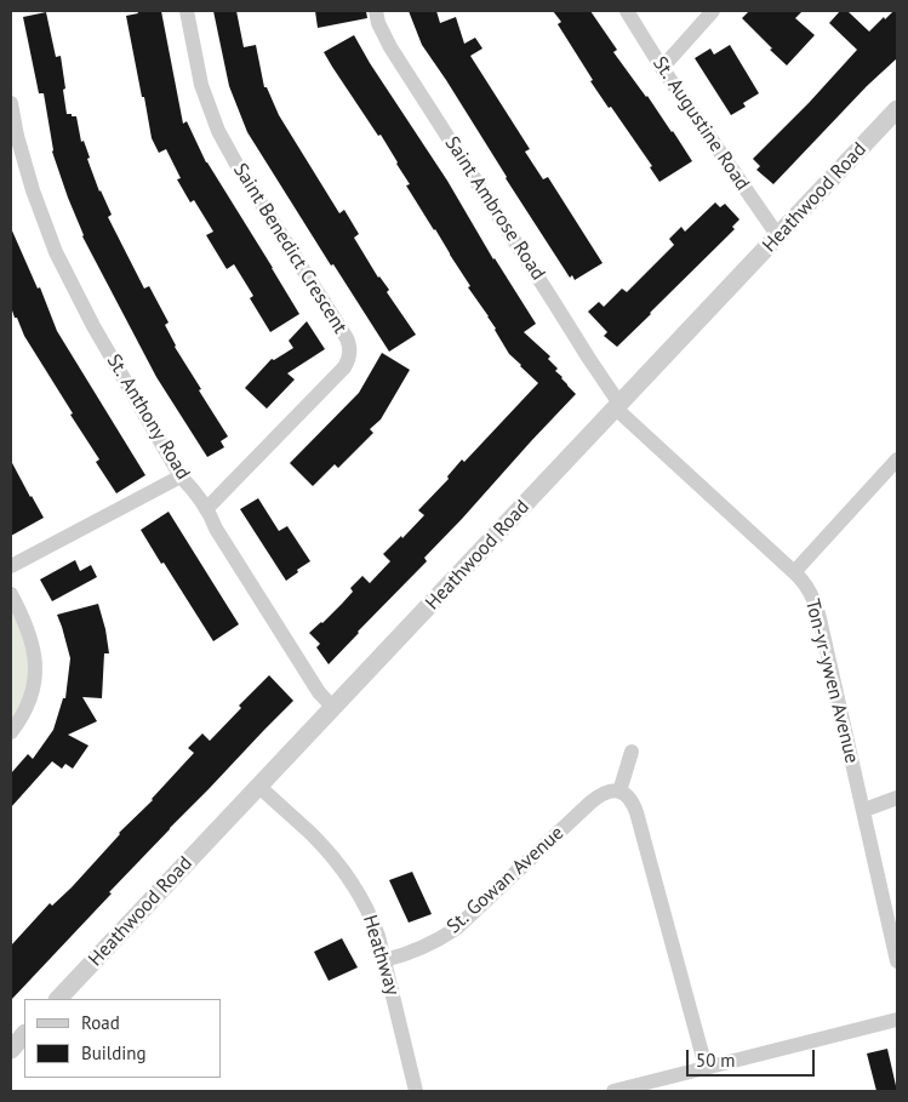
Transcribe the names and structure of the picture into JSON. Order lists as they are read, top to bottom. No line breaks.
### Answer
{"streets":{"street":["St. Augustine Road","Heathwood Road","Saint Ambrose Road","Saint Benedict Crescent","St. Anthony Road","Ton-yr-ywen Avenue","St. Gowan Avenue","Heathway"]},"crossings":[["St. Augustine Road","Heathwood Road"],["Heathwood Road","Saint Ambrose Road"],["Heathwood Road","St. Anthony Road"],["Heathwood Road","Ton-yr-ywen Avenue"],["Heathwood Road","Heathway"],["Saint Ambrose Road","Ton-yr-ywen Avenue"],["Saint Benedict Crescent","St. Anthony Road"],["St. Gowan Avenue","Heathway"]],"legend":["Road","Building"],"scale_bar":"50 m"}
